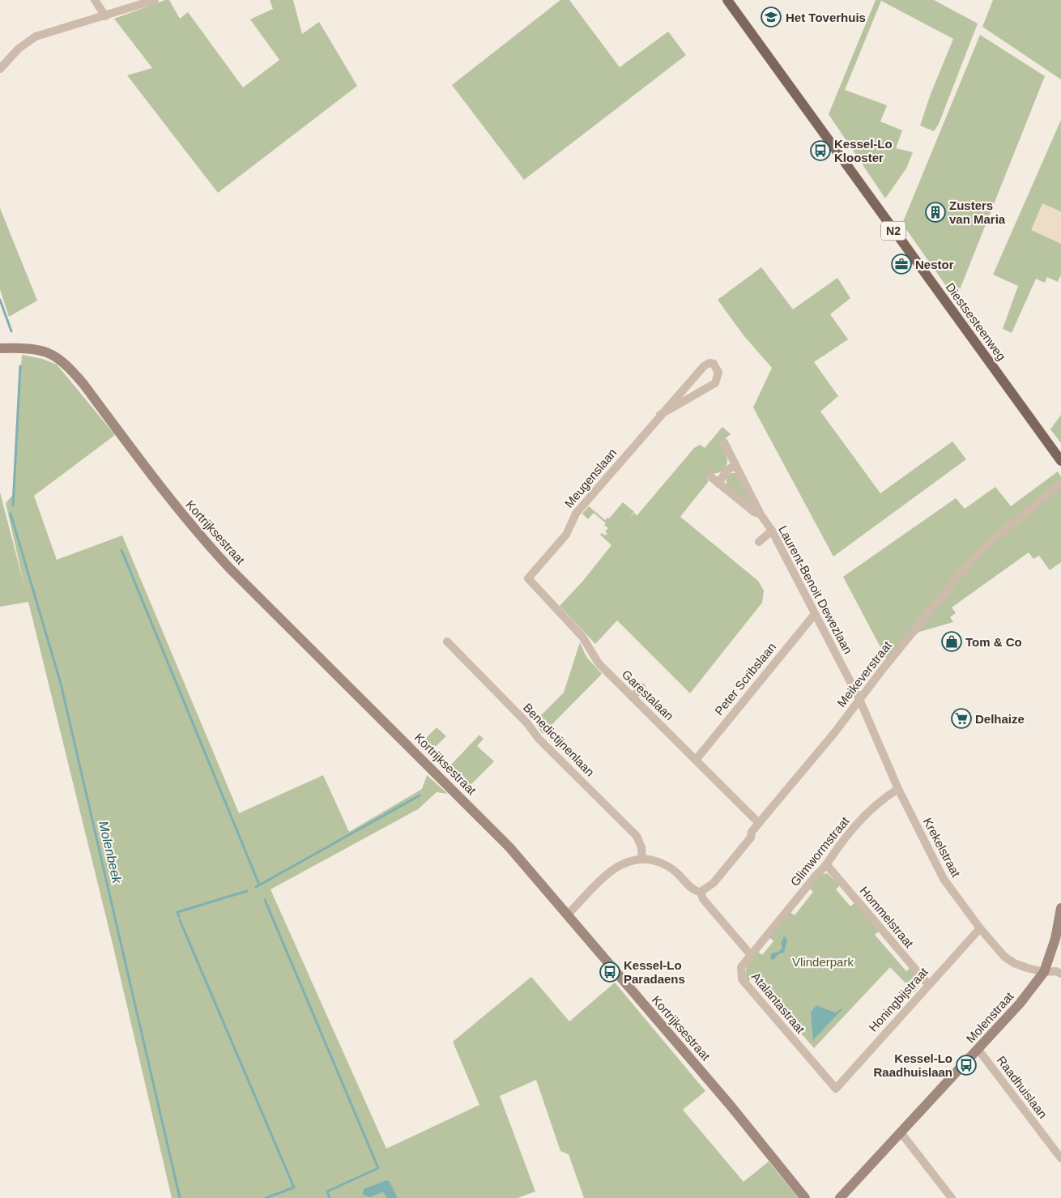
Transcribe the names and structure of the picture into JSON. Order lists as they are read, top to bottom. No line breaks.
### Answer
{"streets":{"main road":["N2","Diestsesteenweg"],"street":["Meugenslaan","Kortrijksestraat","Laurent-Benoit Dewezlaan","Meikeverstraat","Peter Scribslaan","Garestalaan","Benedictijnenlaan","Krekelstraat","Glimwormstraat","Hommelstraat","Honingbijstraat","Atalantastraat","Molenstraat","Raadhuislaan"]},"crossings":[["Meugenslaan","Garestalaan"],["Laurent-Benoit Dewezlaan","Meikeverstraat"],["Laurent-Benoit Dewezlaan","Peter Scribslaan"],["Laurent-Benoit Dewezlaan","Krekelstraat"],["Meikeverstraat","Garestalaan"],["Meikeverstraat","Krekelstraat"],["Meikeverstraat","Atalantastraat"],["Peter Scribslaan","Garestalaan"],["Krekelstraat","Glimwormstraat"],["Krekelstraat","Honingbijstraat"],["Krekelstraat","Molenstraat"],["Glimwormstraat","Hommelstraat"],["Glimwormstraat","Atalantastraat"],["Hommelstraat","Honingbijstraat"],["Honingbijstraat","Atalantastraat"],["Molenstraat","Raadhuislaan"]],"water":["Molenbeek"],"parks":["Vlinderpark"],"places":{"school or university":["Het Toverhuis"],"bus stop":["Kessel-Lo Klooster","Kessel-Lo Paradaens","Kessel-Lo Raadhuislaan"],"building":["Zusters van Maria"],"office":["Nestor"],"shop":["Tom & Co"],"supermarket":["Delhaize"]}}
